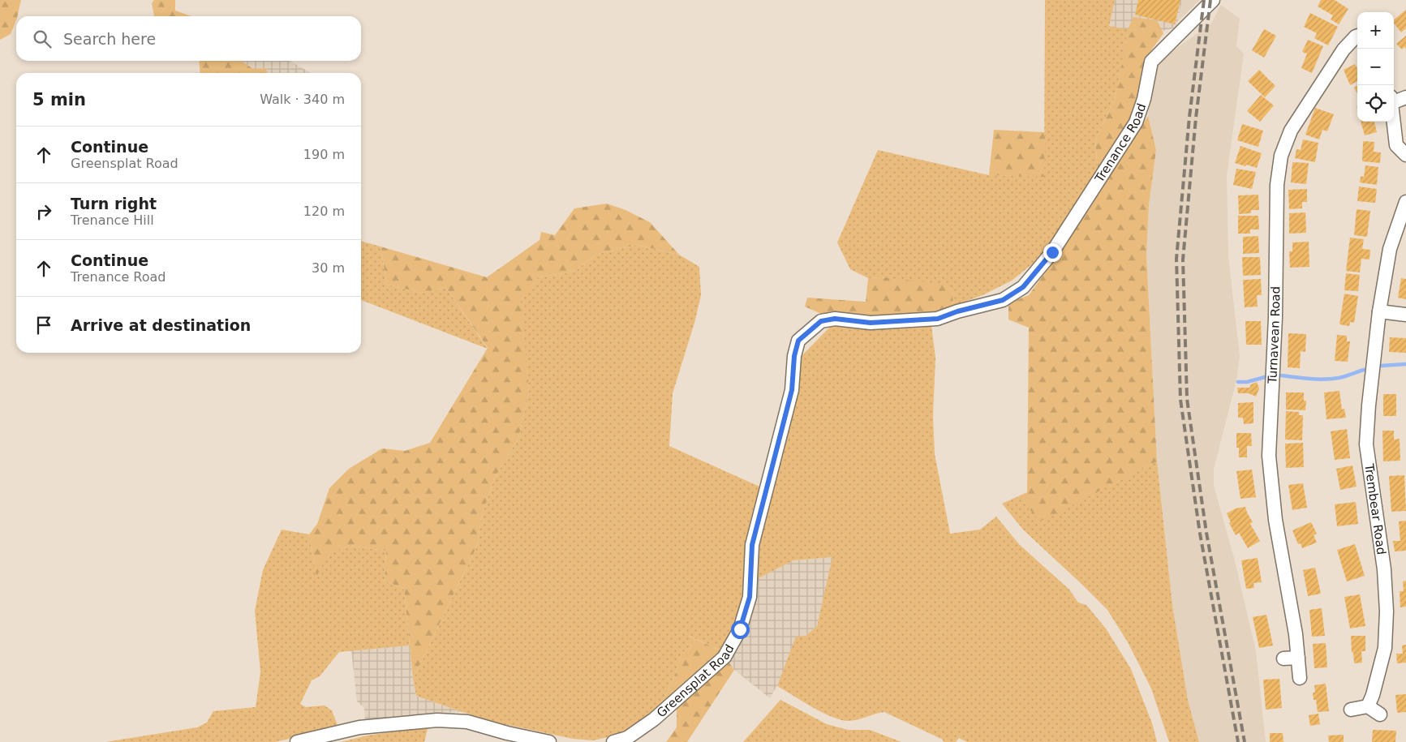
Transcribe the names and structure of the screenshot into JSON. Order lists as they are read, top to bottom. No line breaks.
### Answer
{"streets":{"street":["Trenance Road","Turnavean Road","Trembear Road","Greensplat Road"]},"crossings":[["Trenance Road","Greensplat Road"]],"page":{"map_buttons":["+","−"],"search":"Search here","heading":["5 min","Walk · 340 m"],"list":[["Continue","Greensplat Road","190 m"],["Turn right","Trenance Hill","120 m"],["Continue","Trenance Road","30 m"],"Arrive at destination"]}}
